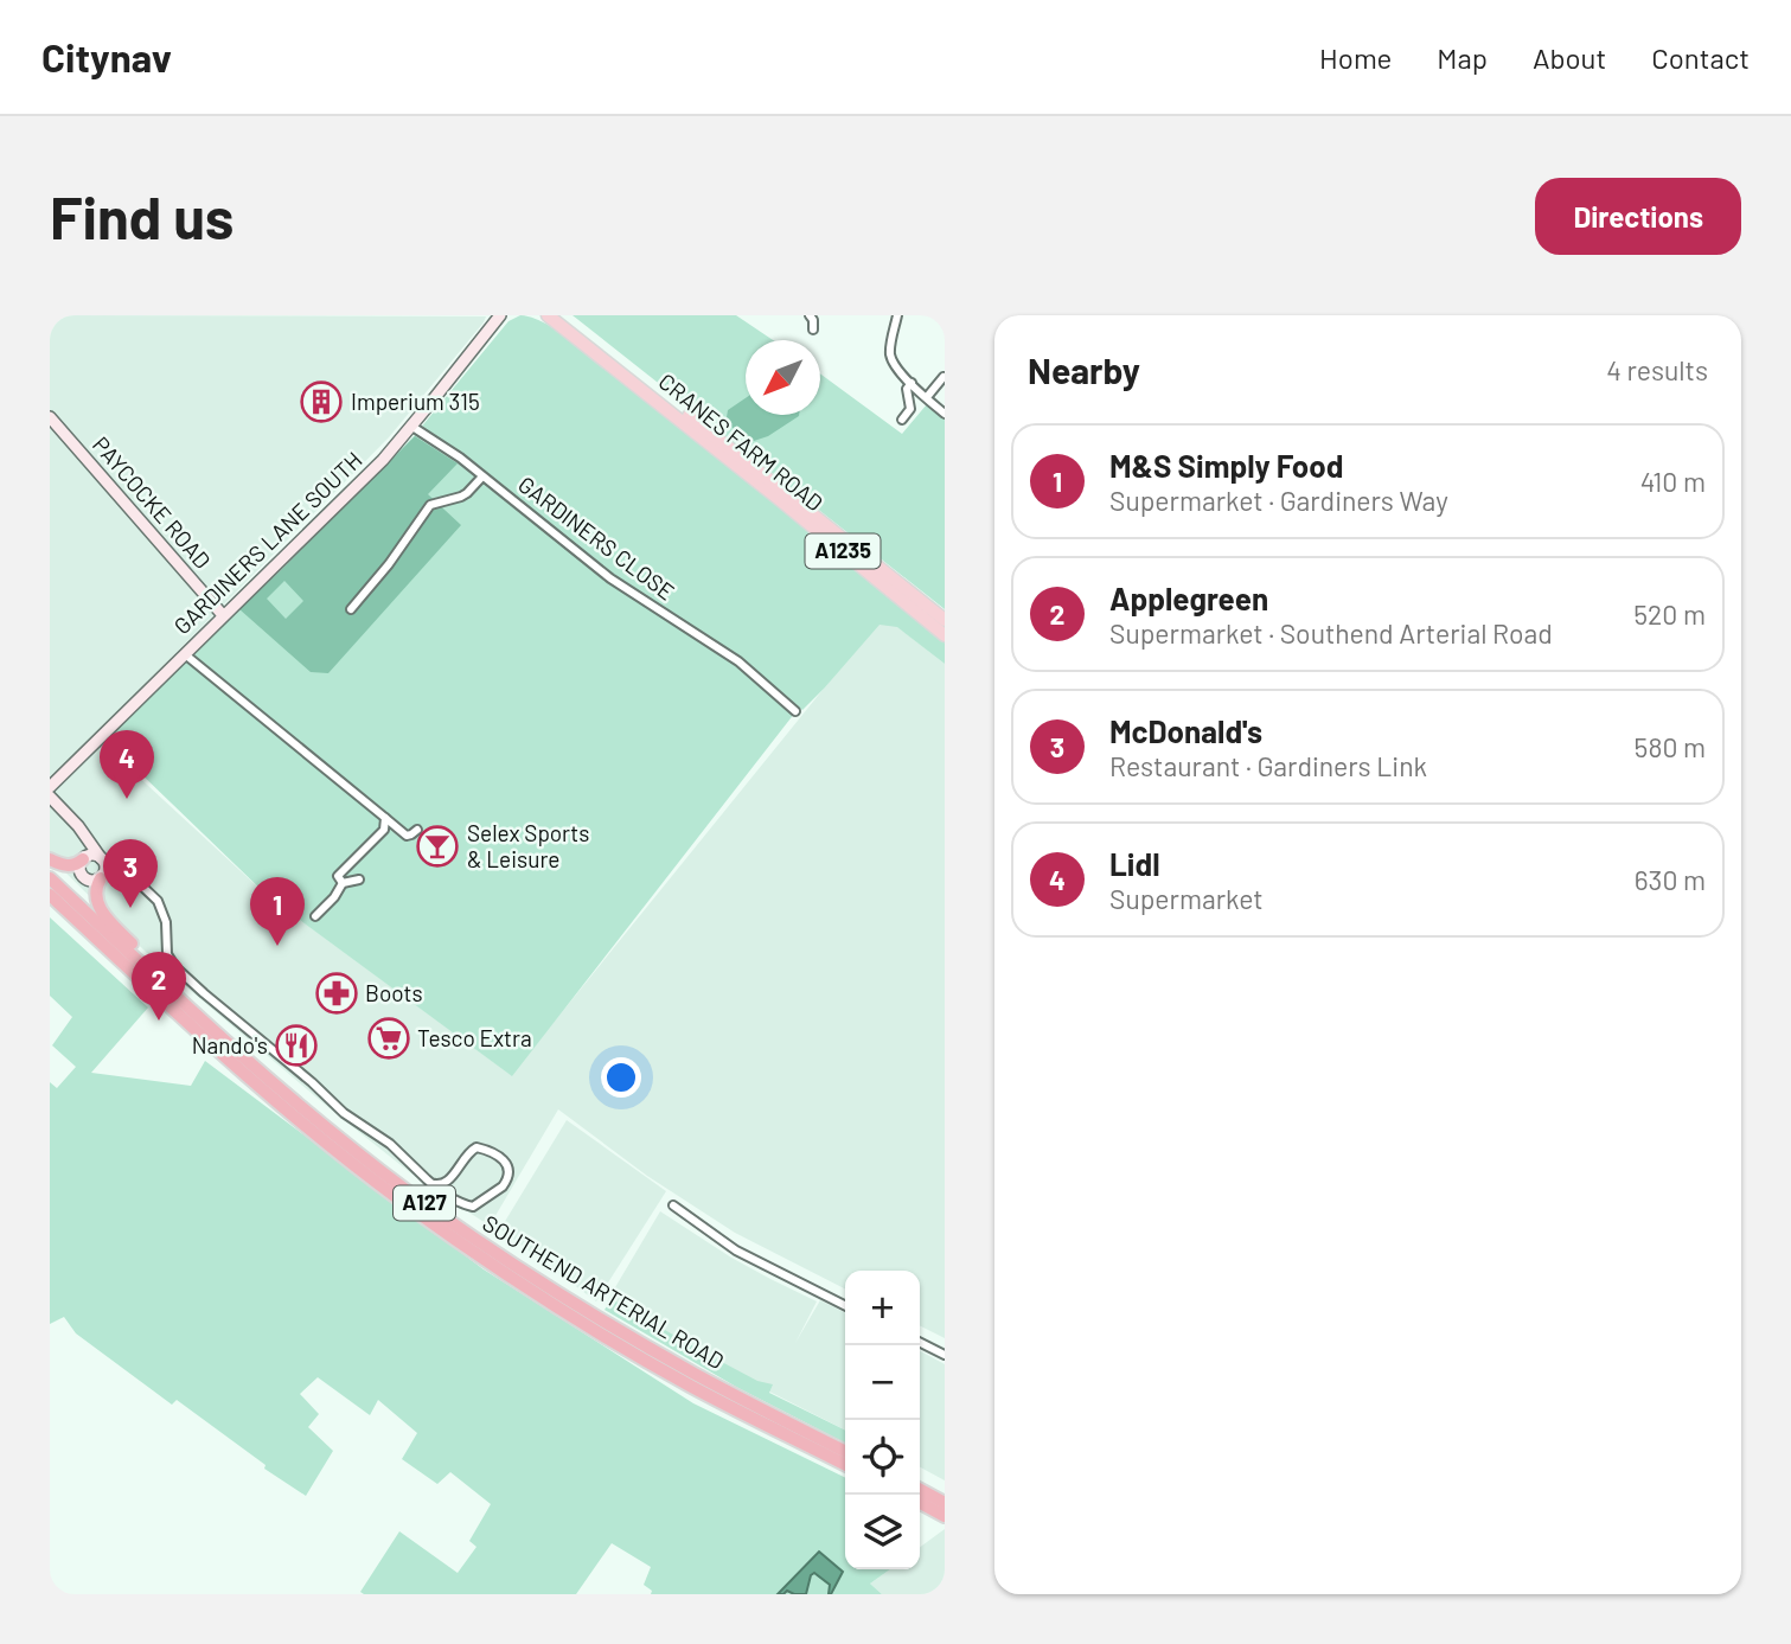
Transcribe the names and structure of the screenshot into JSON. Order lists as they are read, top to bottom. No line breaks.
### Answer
{"streets":{"highway":["A127","SOUTHEND ARTERIAL ROAD"],"main road":["CRANES FARM ROAD","A1235"],"street":["PAYCOCKE ROAD","GARDINERS CLOSE","GARDINERS LANE SOUTH"]},"crossings":[["CRANES FARM ROAD","A1235"],["PAYCOCKE ROAD","GARDINERS LANE SOUTH"],["GARDINERS CLOSE","GARDINERS LANE SOUTH"],["A127","SOUTHEND ARTERIAL ROAD"]],"places":{"building":["Imperium 315"],"bar":["Selex Sports & Leisure"],"pharmacy":["Boots"],"supermarket":["Tesco Extra"],"restaurant":["Nando's"]},"north":"bottom left","page":{"header":"Citynav","nav":["Home","Map","About","Contact"],"buttons":"Directions","title":"Find us","heading":["Nearby","4 results"],"list":[{"mark":"1","name":"M&S Simply Food","note":"Supermarket · Gardiners Way","value":"410 m"},{"mark":"2","name":"Applegreen","note":"Supermarket · Southend Arterial Road","value":"520 m"},{"mark":"3","name":"McDonald's","note":"Restaurant · Gardiners Link","value":"580 m"},{"mark":"4","name":"Lidl","note":"Supermarket","value":"630 m"}],"pins":["4","3","1","2"],"map_buttons":["+","−"]}}
